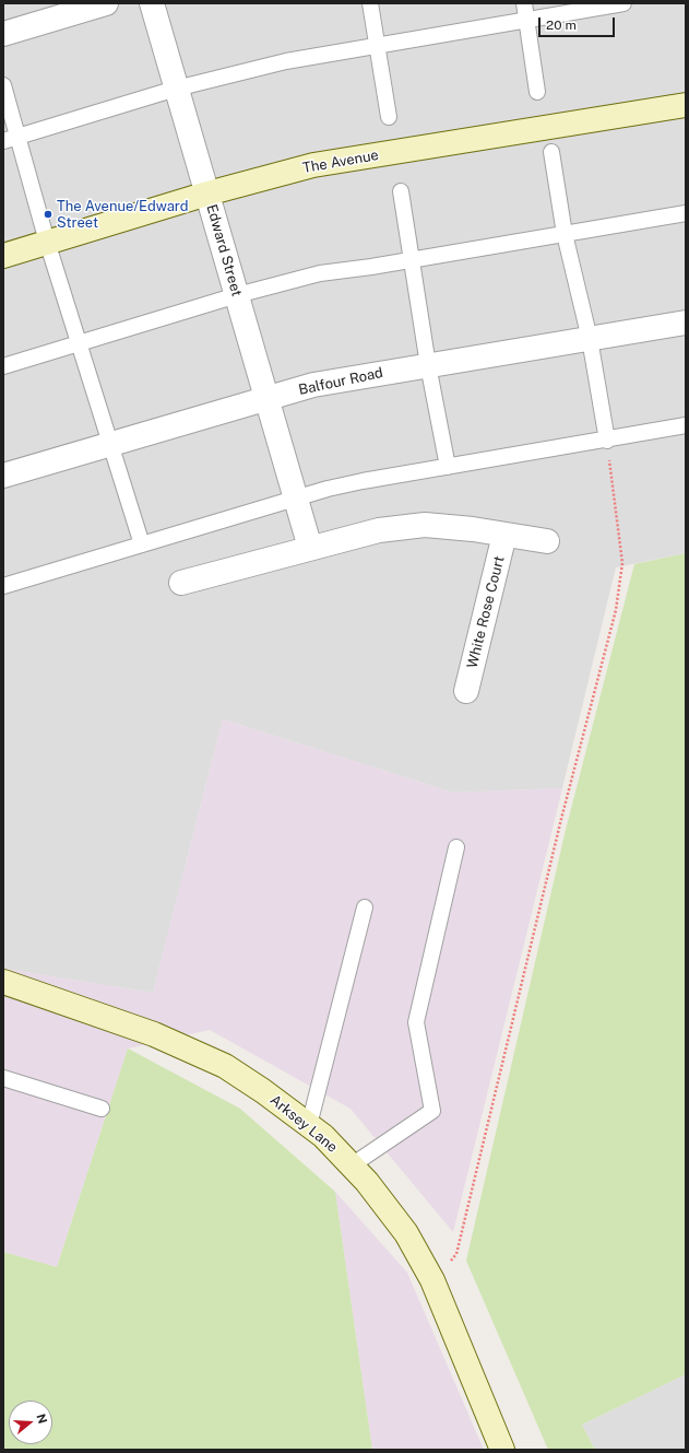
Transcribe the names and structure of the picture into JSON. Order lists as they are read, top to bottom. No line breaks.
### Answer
{"streets":{"street":["The Avenue","Edward Street","Balfour Road","White Rose Court","Arksey Lane"]},"crossings":[["The Avenue","Edward Street"],["Edward Street","Balfour Road"]],"places":["The Avenue/Edward Street"],"scale_bar":"20 m","north":"right"}
